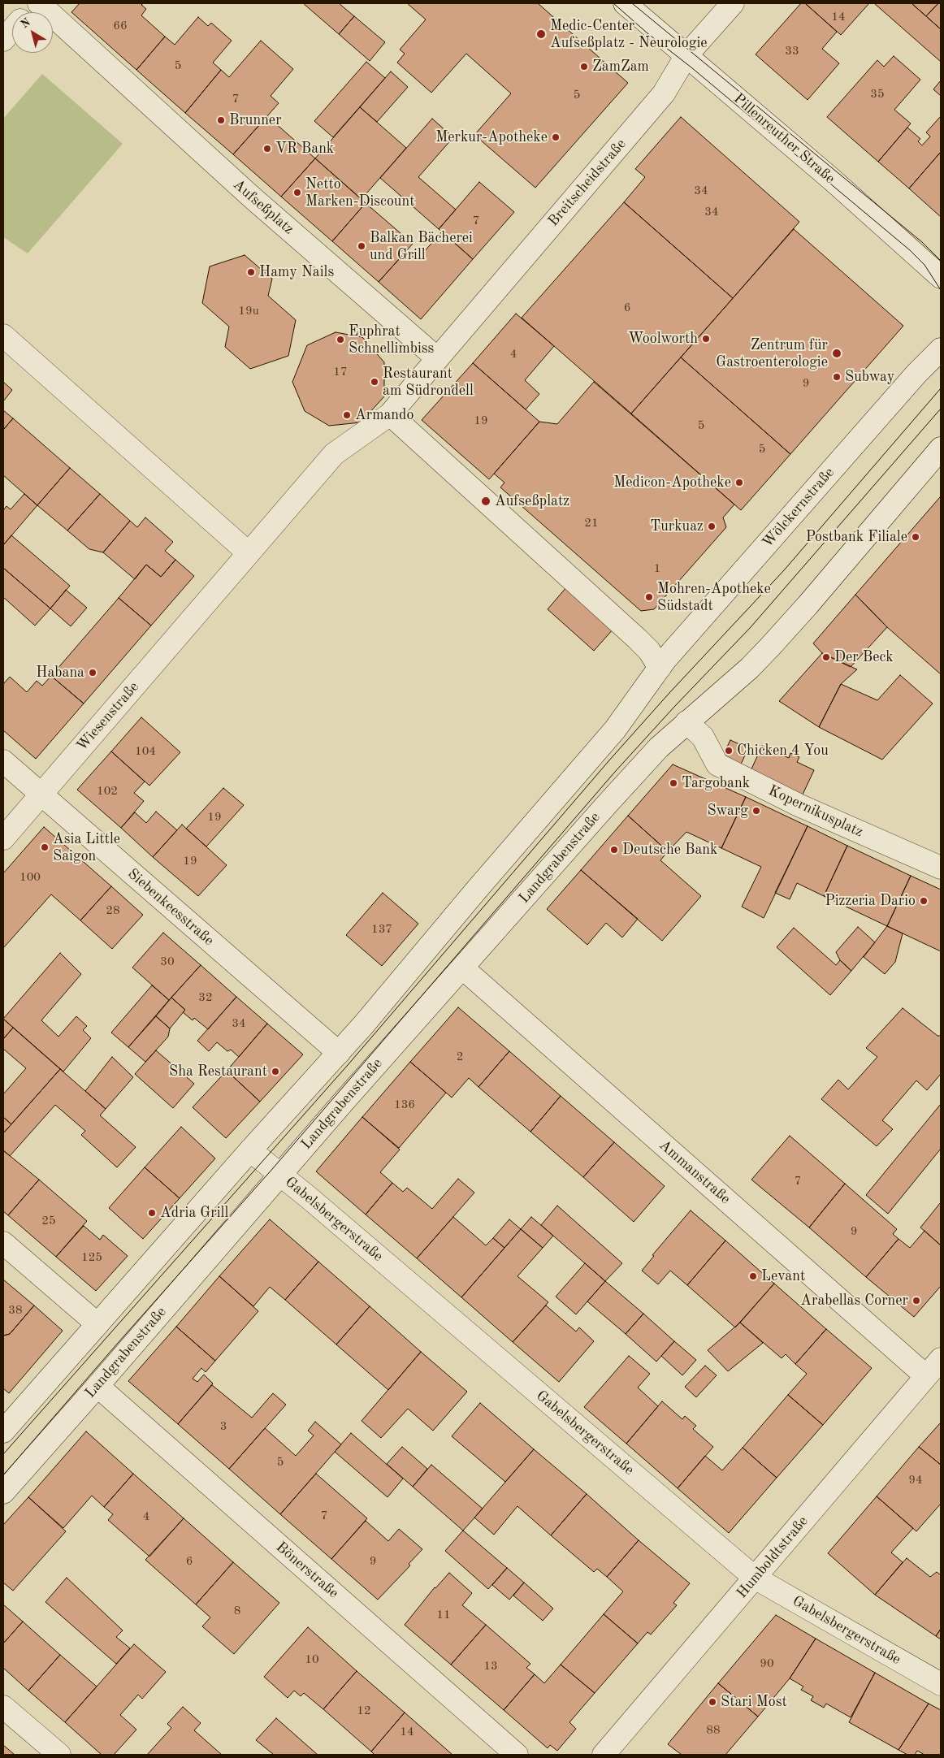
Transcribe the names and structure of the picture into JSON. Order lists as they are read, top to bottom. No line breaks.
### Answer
{"streets":{"street":["Pillenreuther Straße","Breitscheidstraße","Aufseßplatz","Wölckernstraße","Wiesenstraße","Kopernikusplatz","Landgrabenstraße","Siebenkeesstraße","Ammanstraße","Gabelsbergerstraße","Humboldtstraße","Bönerstraße"]},"crossings":[["Pillenreuther Straße","Breitscheidstraße"],["Breitscheidstraße","Aufseßplatz"],["Wiesenstraße","Siebenkeesstraße"],["Kopernikusplatz","Landgrabenstraße"],["Landgrabenstraße","Ammanstraße"],["Landgrabenstraße","Gabelsbergerstraße"],["Landgrabenstraße","Bönerstraße"],["Ammanstraße","Humboldtstraße"],["Gabelsbergerstraße","Humboldtstraße"]],"places":["Medic-Center Aufseßplatz - Neurologie","ZamZam","Brunner","Merkur-Apotheke","VR Bank","Netto Marken-Discount","Balkan Bächerei und Grill","Hamy Nails","Woolworth","Euphrat Schnellimbiss","Zentrum für Gastroenterologie","Subway","Restaurant am Südrondell","Armando","Medicon-Apotheke","Aufseßplatz","Turkuaz","Postbank Filiale","Mohren-Apotheke Südstadt","Der Beck","Habana","Chicken 4 You","Targobank","Swarg","Asia Little Saigon","Deutsche Bank","Pizzeria Dario","Sha Restaurant","Adria Grill","Levant","Arabellas Corner","Stari Most"],"house_numbers":["14","66","33","5","35","5","7","34","34","7","6","19u","4","17","9","19","5","5","21","1","104","102","19","19","100","28","137","30","32","34","2","136","7","25","9","125","38","3","5","94","7","4","6","9","8","11","10","90","13","12","88","14"],"north":"top left"}
